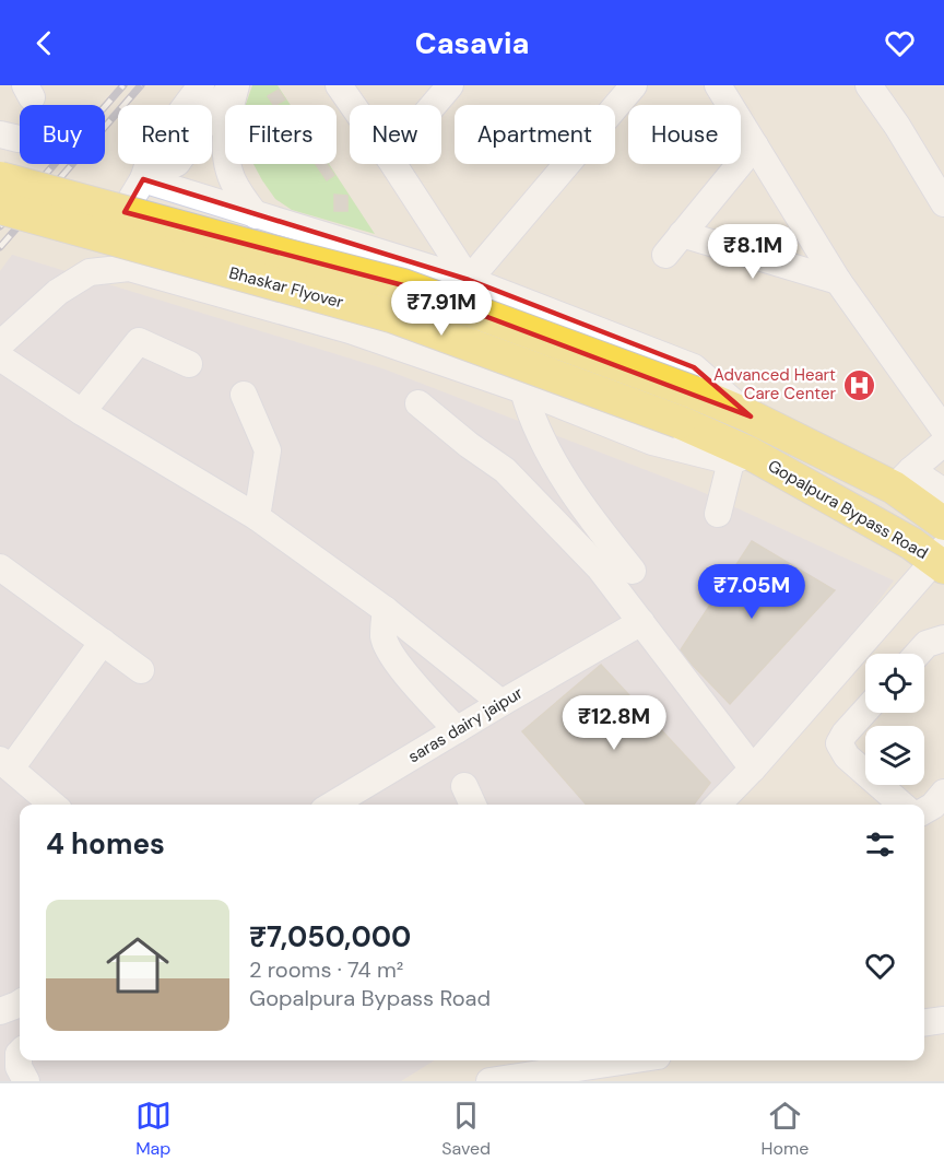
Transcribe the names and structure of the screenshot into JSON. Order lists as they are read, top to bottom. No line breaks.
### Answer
{"streets":{"main road":["Bhaskar Flyover","Gopalpura Bypass Road"],"street":["saras dairy jaipur"]},"crossings":[["Bhaskar Flyover","Gopalpura Bypass Road"]],"places":{"hospital":["Advanced Heart Care Center"]},"page":{"header":"Casavia","chip":["Buy","Rent","Filters","New","Apartment","House"],"price":["₹8.1M","₹7.91M","₹7.05M","₹12.8M"],"heading":"4 homes","list":[{"name":"₹7,050,000","note":"2 rooms · 74 m² · Gopalpura Bypass Road"}],"tabs":["Map","Saved","Home"]}}
